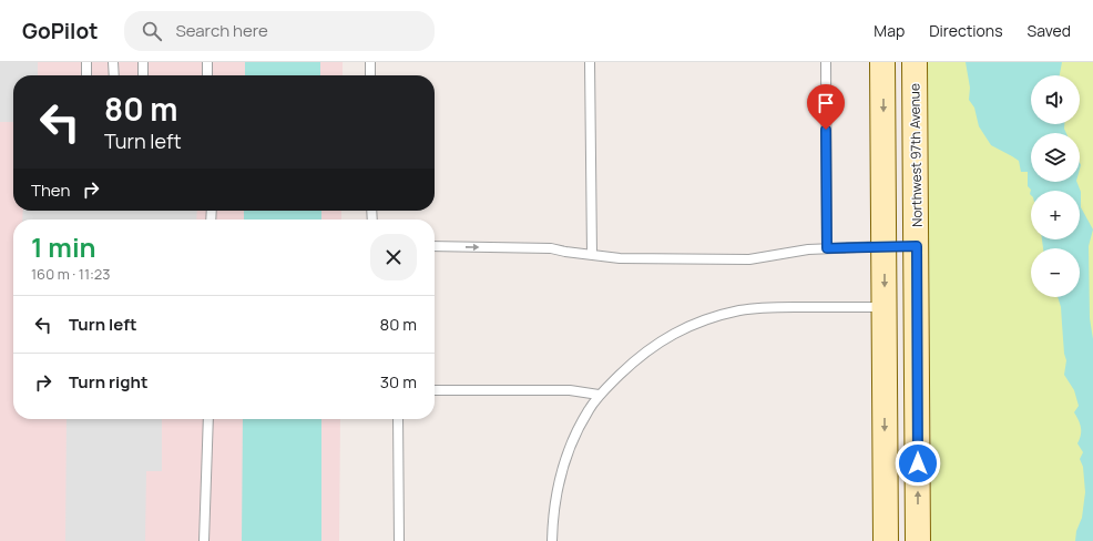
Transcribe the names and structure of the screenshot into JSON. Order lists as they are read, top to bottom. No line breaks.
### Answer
{"streets":{"street":["Northwest 97th Avenue"]},"page":{"header":"GoPilot","search":"Search here","nav":["Map","Directions","Saved"],"map_buttons":["+","−"],"turn":["80 m","Turn left"],"then":"Then","heading":["1 min","160 m · 11:23"],"list":[{"name":"Turn left","value":"80 m"},{"name":"Turn right","value":"30 m"}]}}
